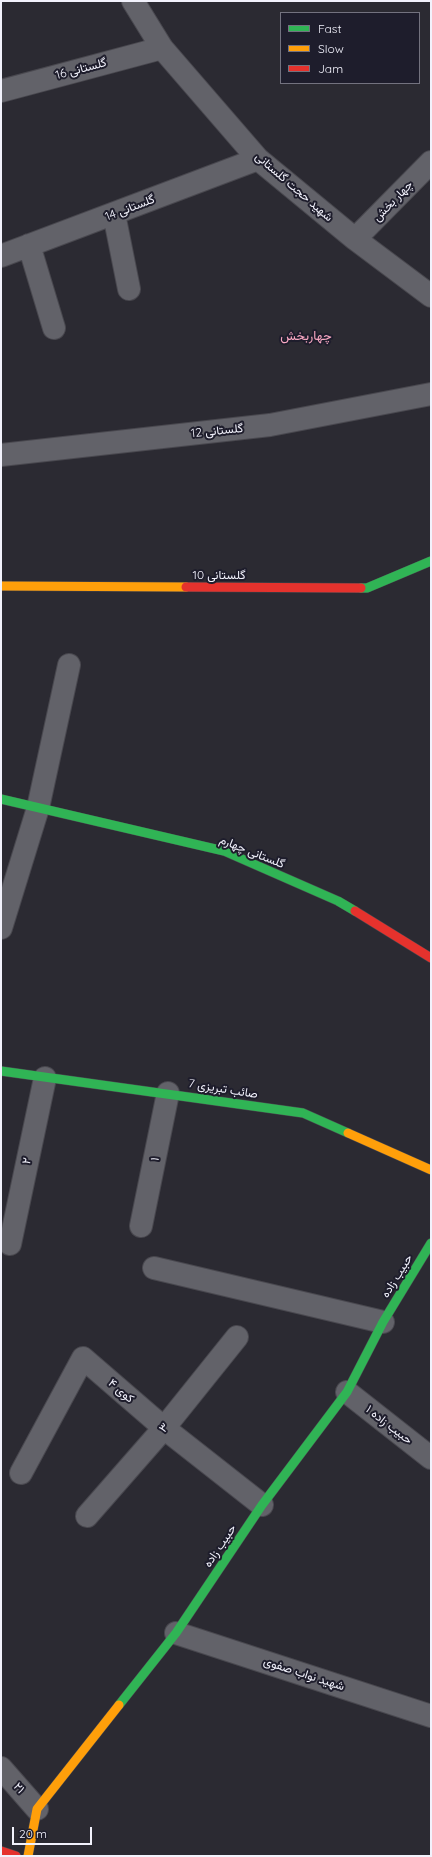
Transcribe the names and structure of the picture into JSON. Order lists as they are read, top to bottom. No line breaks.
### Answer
{"streets":{"street":["گلستانی 16","شهید حجت گلستانی","چهار بخش","گلستانی 14","گلستانی 12","گلستانی 10","گلستانی چهارم","صائب تبریزی 7","۱","۲","حبیب زاده","کوی ۴","حبیب زاده ۱","۳","شهید نواب صفوی","۲۱"]},"crossings":[["گلستانی 16","شهید حجت گلستانی"],["شهید حجت گلستانی","چهار بخش"],["شهید حجت گلستانی","گلستانی 14"],["صائب تبریزی 7","۱"],["صائب تبریزی 7","۲"],["حبیب زاده","کوی ۴"],["حبیب زاده","حبیب زاده ۱"],["حبیب زاده","شهید نواب صفوی"],["حبیب زاده","۲۱"],["کوی ۴","۳"]],"districts":["چهاربخش"],"legend":["Fast","Slow","Jam"],"scale_bar":"20 m"}
